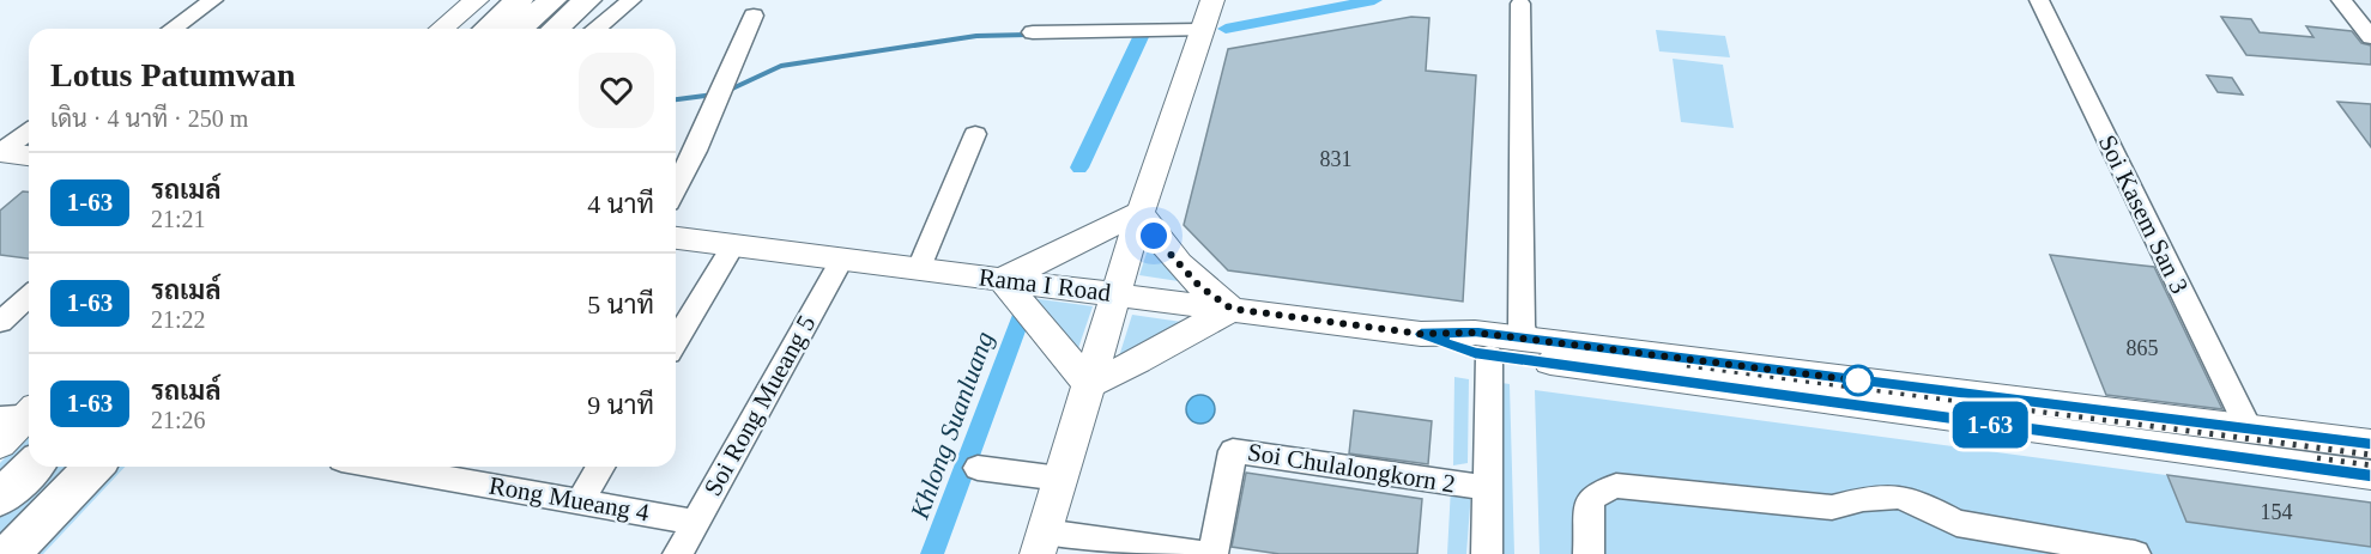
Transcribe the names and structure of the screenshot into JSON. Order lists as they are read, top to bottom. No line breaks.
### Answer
{"streets":{"main road":["Rama I Road"],"street":["Soi Kasem San 3","Soi Rong Mueang 5","Soi Chulalongkorn 2","Rong Mueang 4"]},"crossings":[["Soi Kasem San 3","Rama I Road"],["Rama I Road","Soi Rong Mueang 5"],["Soi Rong Mueang 5","Rong Mueang 4"]],"water":["Khlong Suanluang"],"lines":["bus line 1-63"],"house_numbers":["831","865","154"],"page":{"on_map":"1-63","heading":["Lotus Patumwan","เดิน · 4 นาที · 250 m"],"list":[{"mark":"1-63","name":"รถเมล์","note":"21:21","value":"4 นาที"},{"mark":"1-63","name":"รถเมล์","note":"21:22","value":"5 นาที"},{"mark":"1-63","name":"รถเมล์","note":"21:26","value":"9 นาที"}]}}
